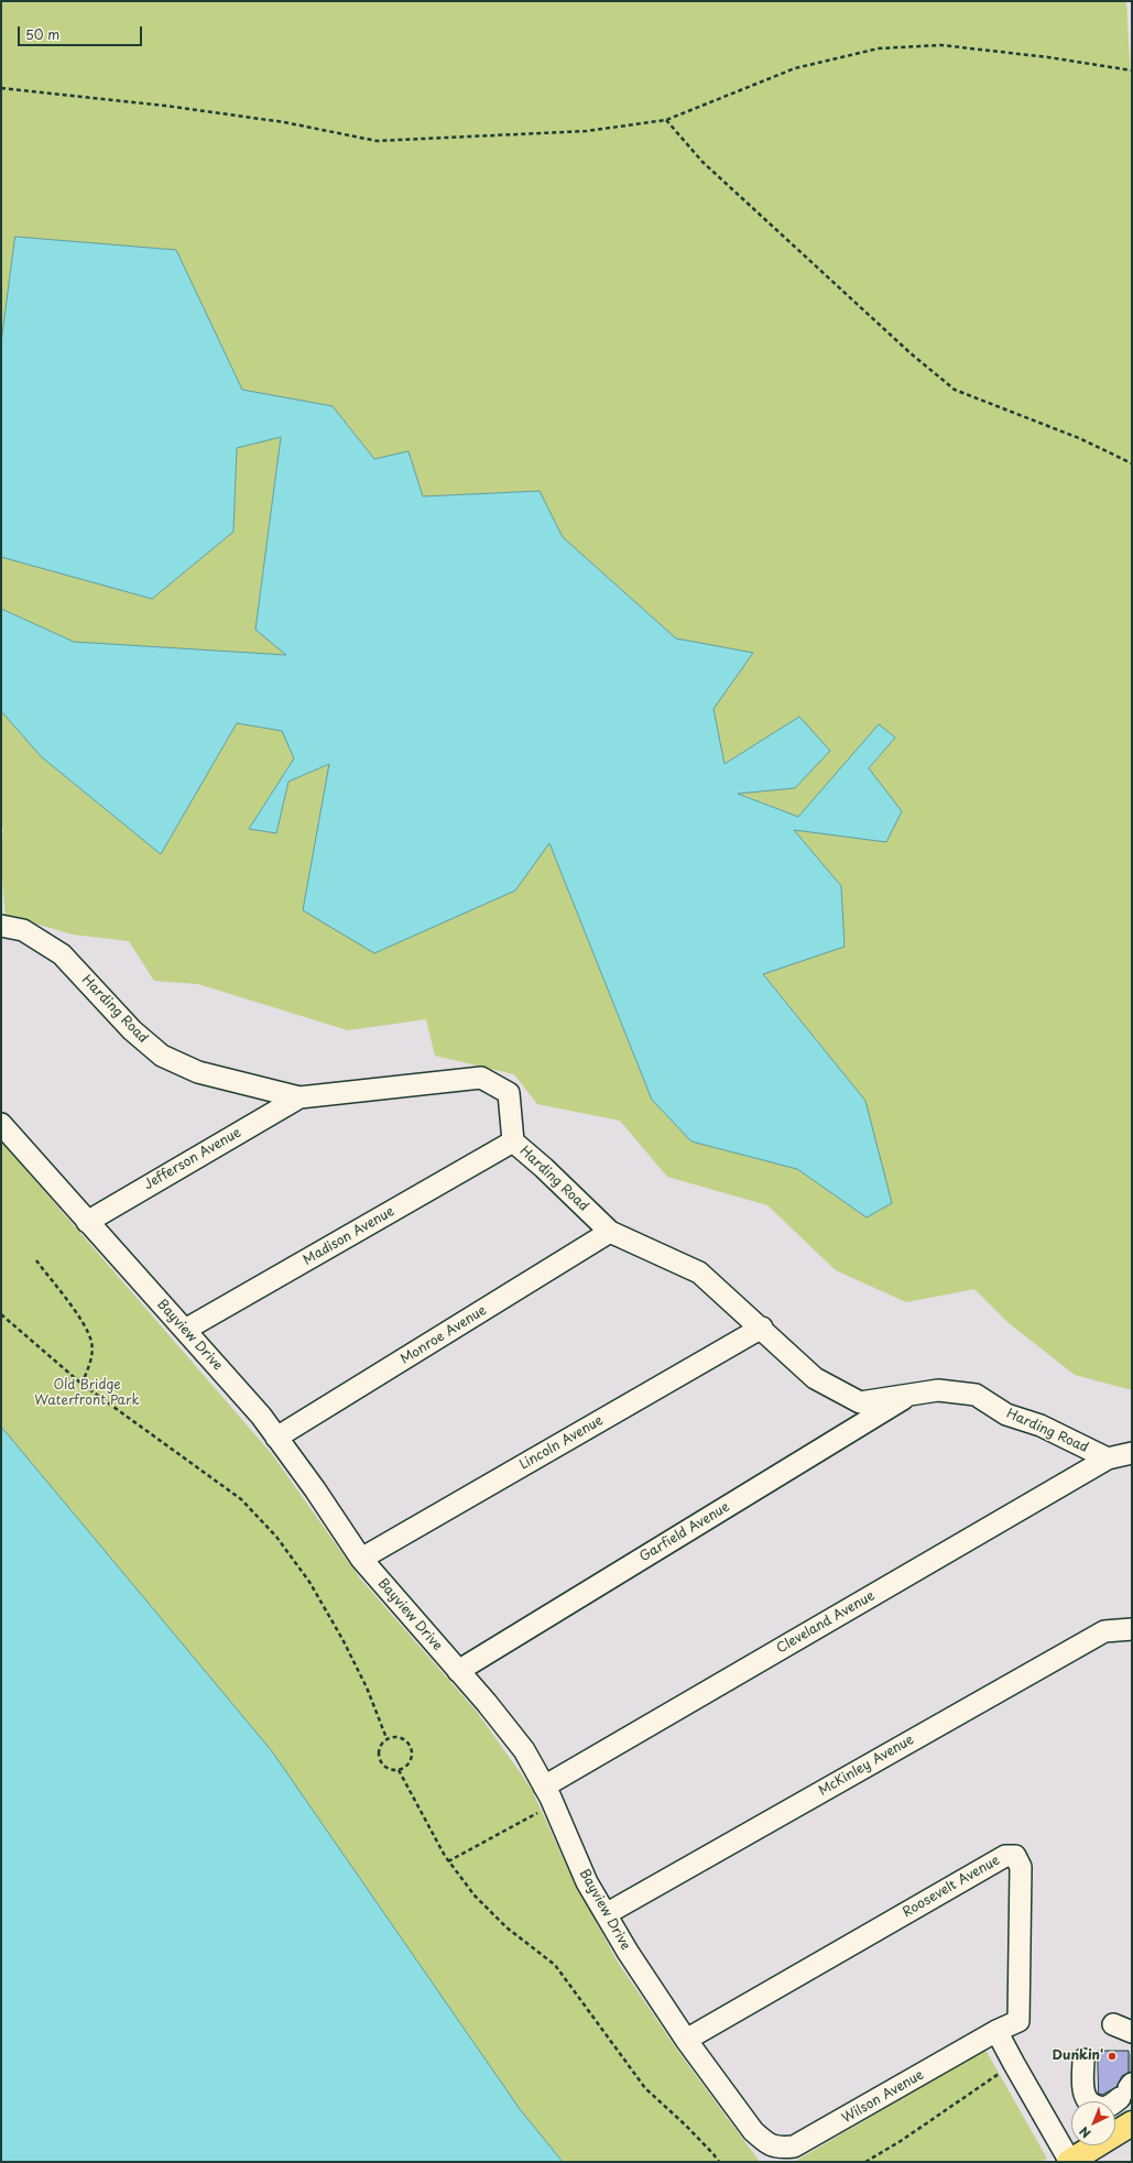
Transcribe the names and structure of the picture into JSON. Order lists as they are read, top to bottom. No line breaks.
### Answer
{"streets":{"street":["Harding Road","Jefferson Avenue","Madison Avenue","Bayview Drive","Monroe Avenue","Lincoln Avenue","Garfield Avenue","Cleveland Avenue","McKinley Avenue","Roosevelt Avenue","Wilson Avenue"]},"crossings":[["Harding Road","Jefferson Avenue"],["Harding Road","Madison Avenue"],["Harding Road","Monroe Avenue"],["Harding Road","Lincoln Avenue"],["Harding Road","Garfield Avenue"],["Harding Road","Cleveland Avenue"],["Jefferson Avenue","Bayview Drive"],["Madison Avenue","Bayview Drive"],["Bayview Drive","Monroe Avenue"],["Bayview Drive","Lincoln Avenue"],["Bayview Drive","Garfield Avenue"],["Bayview Drive","Cleveland Avenue"],["Bayview Drive","McKinley Avenue"],["Bayview Drive","Roosevelt Avenue"],["Bayview Drive","Wilson Avenue"],["Roosevelt Avenue","Wilson Avenue"]],"parks":["Old Bridge Waterfront Park"],"places":["Dunkin'"],"scale_bar":"50 m","north":"bottom left"}
